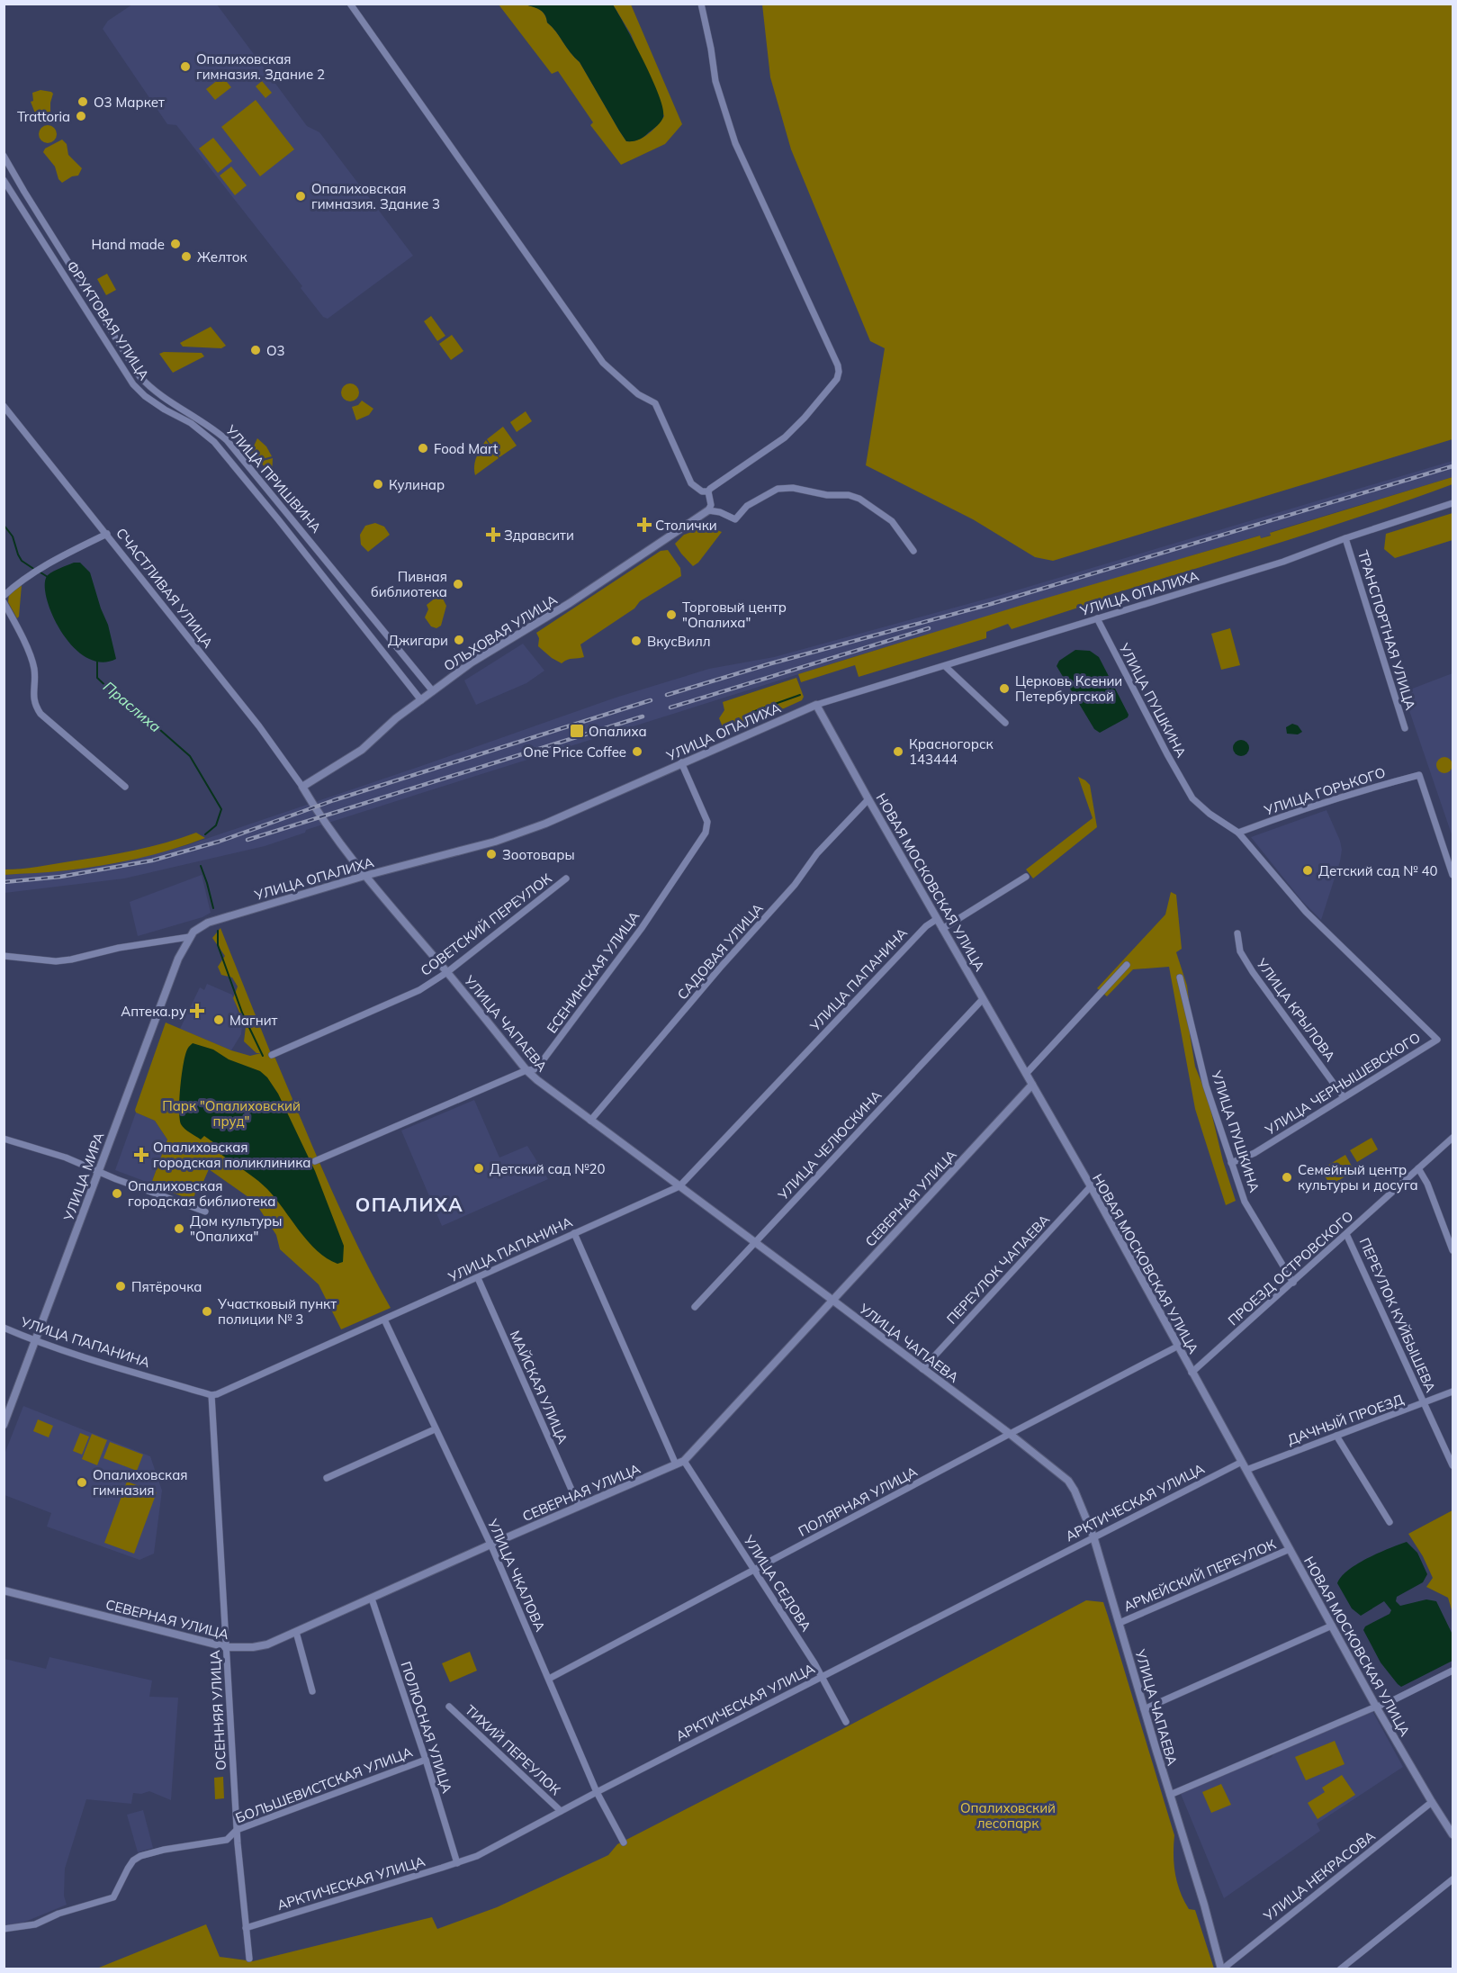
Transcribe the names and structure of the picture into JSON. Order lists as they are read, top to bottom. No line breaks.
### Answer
{"streets":{"street":["ФРУКТОВАЯ УЛИЦА","УЛИЦА ПРИШВИНА","СЧАСТЛИВАЯ УЛИЦА","УЛИЦА ОПАЛИХА","ТРАНСПОРТНАЯ УЛИЦА","ОЛЬХОВАЯ УЛИЦА","УЛИЦА ПУШКИНА","УЛИЦА ГОРЬКОГО","НОВАЯ МОСКОВСКАЯ УЛИЦА","СОВЕТСКИЙ ПЕРЕУЛОК","САДОВАЯ УЛИЦА","ЕСЕНИНСКАЯ УЛИЦА","УЛИЦА ПАПАНИНА","УЛИЦА КРЫЛОВА","УЛИЦА ЧАПАЕВА","УЛИЦА ЧЕРНЫШЕВСКОГО","УЛИЦА ЧЕЛЮСКИНА","УЛИЦА МИРА","СЕВЕРНАЯ УЛИЦА","ПРОЕЗД ОСТРОВСКОГО","ПЕРЕУЛОК ЧАПАЕВА","ПЕРЕУЛОК КУЙБЫШЕВА","МАЙСКАЯ УЛИЦА","ДАЧНЫЙ ПРОЕЗД","ПОЛЯРНАЯ УЛИЦА","АРКТИЧЕСКАЯ УЛИЦА","УЛИЦА ЧКАЛОВА","АРМЕЙСКИЙ ПЕРЕУЛОК","УЛИЦА СЕДОВА","ОСЕННЯЯ УЛИЦА","ПОЛЮСНАЯ УЛИЦА","ТИХИЙ ПЕРЕУЛОК","БОЛЬШЕВИСТСКАЯ УЛИЦА","УЛИЦА НЕКРАСОВА"]},"crossings":[["ФРУКТОВАЯ УЛИЦА","ОЛЬХОВАЯ УЛИЦА"],["УЛИЦА ПРИШВИНА","ОЛЬХОВАЯ УЛИЦА"],["СЧАСТЛИВАЯ УЛИЦА","ОЛЬХОВАЯ УЛИЦА"],["СЧАСТЛИВАЯ УЛИЦА","УЛИЦА ЧАПАЕВА"],["УЛИЦА ОПАЛИХА","ТРАНСПОРТНАЯ УЛИЦА"],["УЛИЦА ОПАЛИХА","УЛИЦА ПУШКИНА"],["УЛИЦА ОПАЛИХА","НОВАЯ МОСКОВСКАЯ УЛИЦА"],["УЛИЦА ОПАЛИХА","ЕСЕНИНСКАЯ УЛИЦА"],["УЛИЦА ОПАЛИХА","УЛИЦА ЧАПАЕВА"],["УЛИЦА ОПАЛИХА","УЛИЦА МИРА"],["ОЛЬХОВАЯ УЛИЦА","УЛИЦА ЧАПАЕВА"],["УЛИЦА ПУШКИНА","УЛИЦА ГОРЬКОГО"],["УЛИЦА ПУШКИНА","УЛИЦА ЧЕРНЫШЕВСКОГО"],["УЛИЦА ПУШКИНА","ПРОЕЗД ОСТРОВСКОГО"],["НОВАЯ МОСКОВСКАЯ УЛИЦА","САДОВАЯ УЛИЦА"],["НОВАЯ МОСКОВСКАЯ УЛИЦА","УЛИЦА ПАПАНИНА"],["НОВАЯ МОСКОВСКАЯ УЛИЦА","УЛИЦА ЧЕЛЮСКИНА"],["НОВАЯ МОСКОВСКАЯ УЛИЦА","СЕВЕРНАЯ УЛИЦА"],["НОВАЯ МОСКОВСКАЯ УЛИЦА","ПРОЕЗД ОСТРОВСКОГО"],["НОВАЯ МОСКОВСКАЯ УЛИЦА","ПЕРЕУЛОК ЧАПАЕВА"],["НОВАЯ МОСКОВСКАЯ УЛИЦА","ДАЧНЫЙ ПРОЕЗД"],["НОВАЯ МОСКОВСКАЯ УЛИЦА","ПОЛЯРНАЯ УЛИЦА"],["НОВАЯ МОСКОВСКАЯ УЛИЦА","АРКТИЧЕСКАЯ УЛИЦА"],["НОВАЯ МОСКОВСКАЯ УЛИЦА","АРМЕЙСКИЙ ПЕРЕУЛОК"],["НОВАЯ МОСКОВСКАЯ УЛИЦА","УЛИЦА НЕКРАСОВА"],["СОВЕТСКИЙ ПЕРЕУЛОК","УЛИЦА ЧАПАЕВА"],["САДОВАЯ УЛИЦА","УЛИЦА ЧАПАЕВА"],["ЕСЕНИНСКАЯ УЛИЦА","УЛИЦА ЧАПАЕВА"],["УЛИЦА ПАПАНИНА","УЛИЦА ЧАПАЕВА"],["УЛИЦА ПАПАНИНА","УЛИЦА МИРА"],["УЛИЦА ПАПАНИНА","МАЙСКАЯ УЛИЦА"],["УЛИЦА ПАПАНИНА","УЛИЦА ЧКАЛОВА"],["УЛИЦА ПАПАНИНА","УЛИЦА СЕДОВА"],["УЛИЦА ПАПАНИНА","ОСЕННЯЯ УЛИЦА"],["УЛИЦА КРЫЛОВА","УЛИЦА ЧЕРНЫШЕВСКОГО"],["УЛИЦА ЧАПАЕВА","УЛИЦА ЧЕЛЮСКИНА"],["УЛИЦА ЧАПАЕВА","СЕВЕРНАЯ УЛИЦА"],["УЛИЦА ЧАПАЕВА","ПЕРЕУЛОК ЧАПАЕВА"],["УЛИЦА ЧАПАЕВА","ПОЛЯРНАЯ УЛИЦА"],["УЛИЦА ЧАПАЕВА","АРКТИЧЕСКАЯ УЛИЦА"],["УЛИЦА ЧАПАЕВА","АРМЕЙСКИЙ ПЕРЕУЛОК"],["УЛИЦА ЧАПАЕВА","УЛИЦА НЕКРАСОВА"],["СЕВЕРНАЯ УЛИЦА","МАЙСКАЯ УЛИЦА"],["СЕВЕРНАЯ УЛИЦА","УЛИЦА ЧКАЛОВА"],["СЕВЕРНАЯ УЛИЦА","УЛИЦА СЕДОВА"],["СЕВЕРНАЯ УЛИЦА","ОСЕННЯЯ УЛИЦА"],["СЕВЕРНАЯ УЛИЦА","ПОЛЮСНАЯ УЛИЦА"],["ПРОЕЗД ОСТРОВСКОГО","ПЕРЕУЛОК КУЙБЫШЕВА"],["ПЕРЕУЛОК КУЙБЫШЕВА","ДАЧНЫЙ ПРОЕЗД"],["ПОЛЯРНАЯ УЛИЦА","УЛИЦА ЧКАЛОВА"],["ПОЛЯРНАЯ УЛИЦА","УЛИЦА СЕДОВА"],["АРКТИЧЕСКАЯ УЛИЦА","УЛИЦА ЧКАЛОВА"],["АРКТИЧЕСКАЯ УЛИЦА","УЛИЦА СЕДОВА"],["АРКТИЧЕСКАЯ УЛИЦА","ОСЕННЯЯ УЛИЦА"],["АРКТИЧЕСКАЯ УЛИЦА","ПОЛЮСНАЯ УЛИЦА"],["АРКТИЧЕСКАЯ УЛИЦА","ТИХИЙ ПЕРЕУЛОК"],["ОСЕННЯЯ УЛИЦА","БОЛЬШЕВИСТСКАЯ УЛИЦА"],["ПОЛЮСНАЯ УЛИЦА","БОЛЬШЕВИСТСКАЯ УЛИЦА"]],"districts":["ОПАЛИХА"],"water":["Праслиха"],"parks":["Парк \"Опалиховский пруд\"","Опалиховский лесопарк"],"places":{"other":["Опалиховская гимназия. Здание 2","О3 Маркет","Trattoria","Опалиховская гимназия. Здание 3","Hand made","Желток","О3","Food Mart","Кулинар","Пивная библиотека","Торговый центр \"Опалиха\"","Джигари","ВкусВилл","Церковь Ксении Петербургской","One Price Coffee","Красногорск 143444","Зоотовары","Детский сад № 40","Магнит","Детский сад №20","Семейный центр культуры и досуга","Опалиховская городская библиотека","Дом культуры \"Опалиха\"","Пятёрочка","Участковый пункт полиции № 3","Опалиховская гимназия"],"health":["Столички","Здравсити","Аптека.ру","Опалиховская городская поликлиника"],"transit":["Опалиха"]}}
